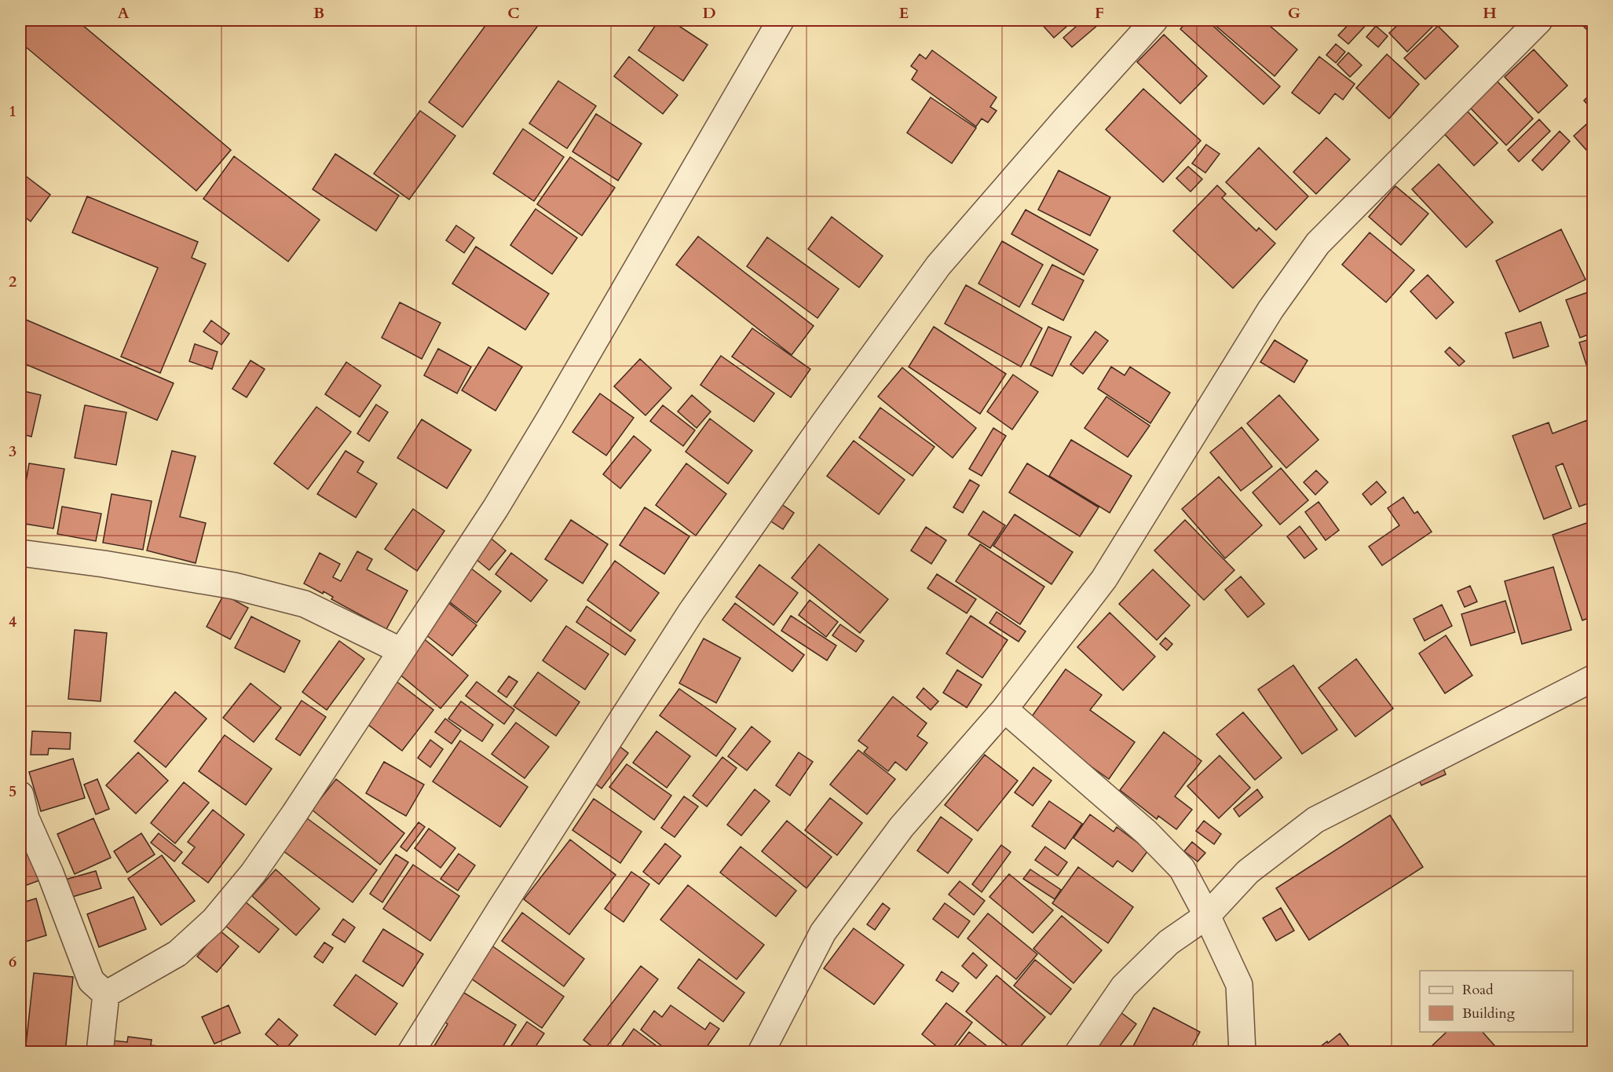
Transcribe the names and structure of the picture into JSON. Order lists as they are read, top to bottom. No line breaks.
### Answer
{"legend":["Road","Building"],"grid":{"columns":["A","B","C","D","E","F","G","H"],"rows":["1","2","3","4","5","6"]}}
